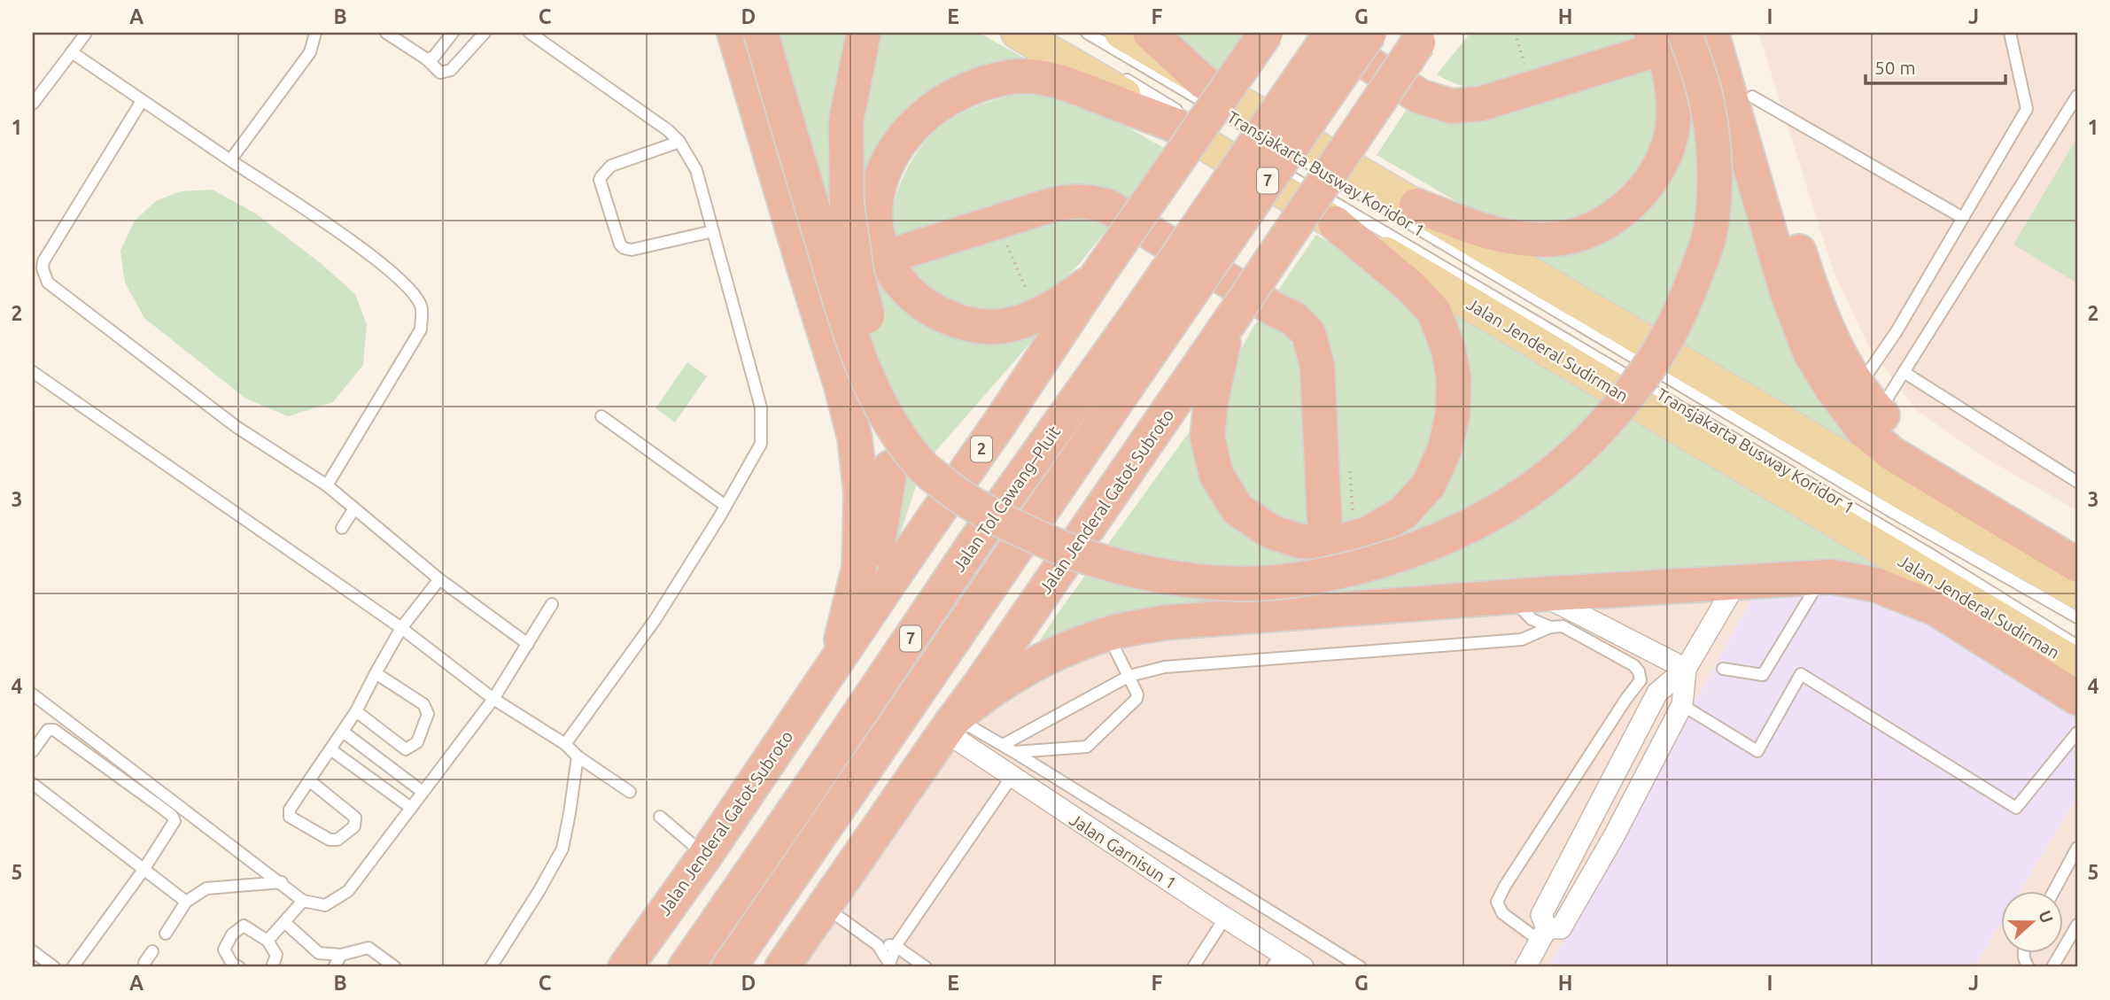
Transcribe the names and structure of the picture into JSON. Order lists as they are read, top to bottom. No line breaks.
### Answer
{"streets":{"highway":["7","2","Jalan Tol Cawang–Pluit","Jalan Jenderal Gatot Subroto"],"main road":["Jalan Jenderal Sudirman"],"street":["Jalan Garnisun 1"],"lane":["Transjakarta Busway Koridor 1"]},"crossings":[["Jalan Jenderal Gatot Subroto","Jalan Garnisun 1"]],"scale_bar":"50 m","north":"right","grid":{"columns":["A","B","C","D","E","F","G","H","I","J"],"rows":["1","2","3","4","5"]}}
